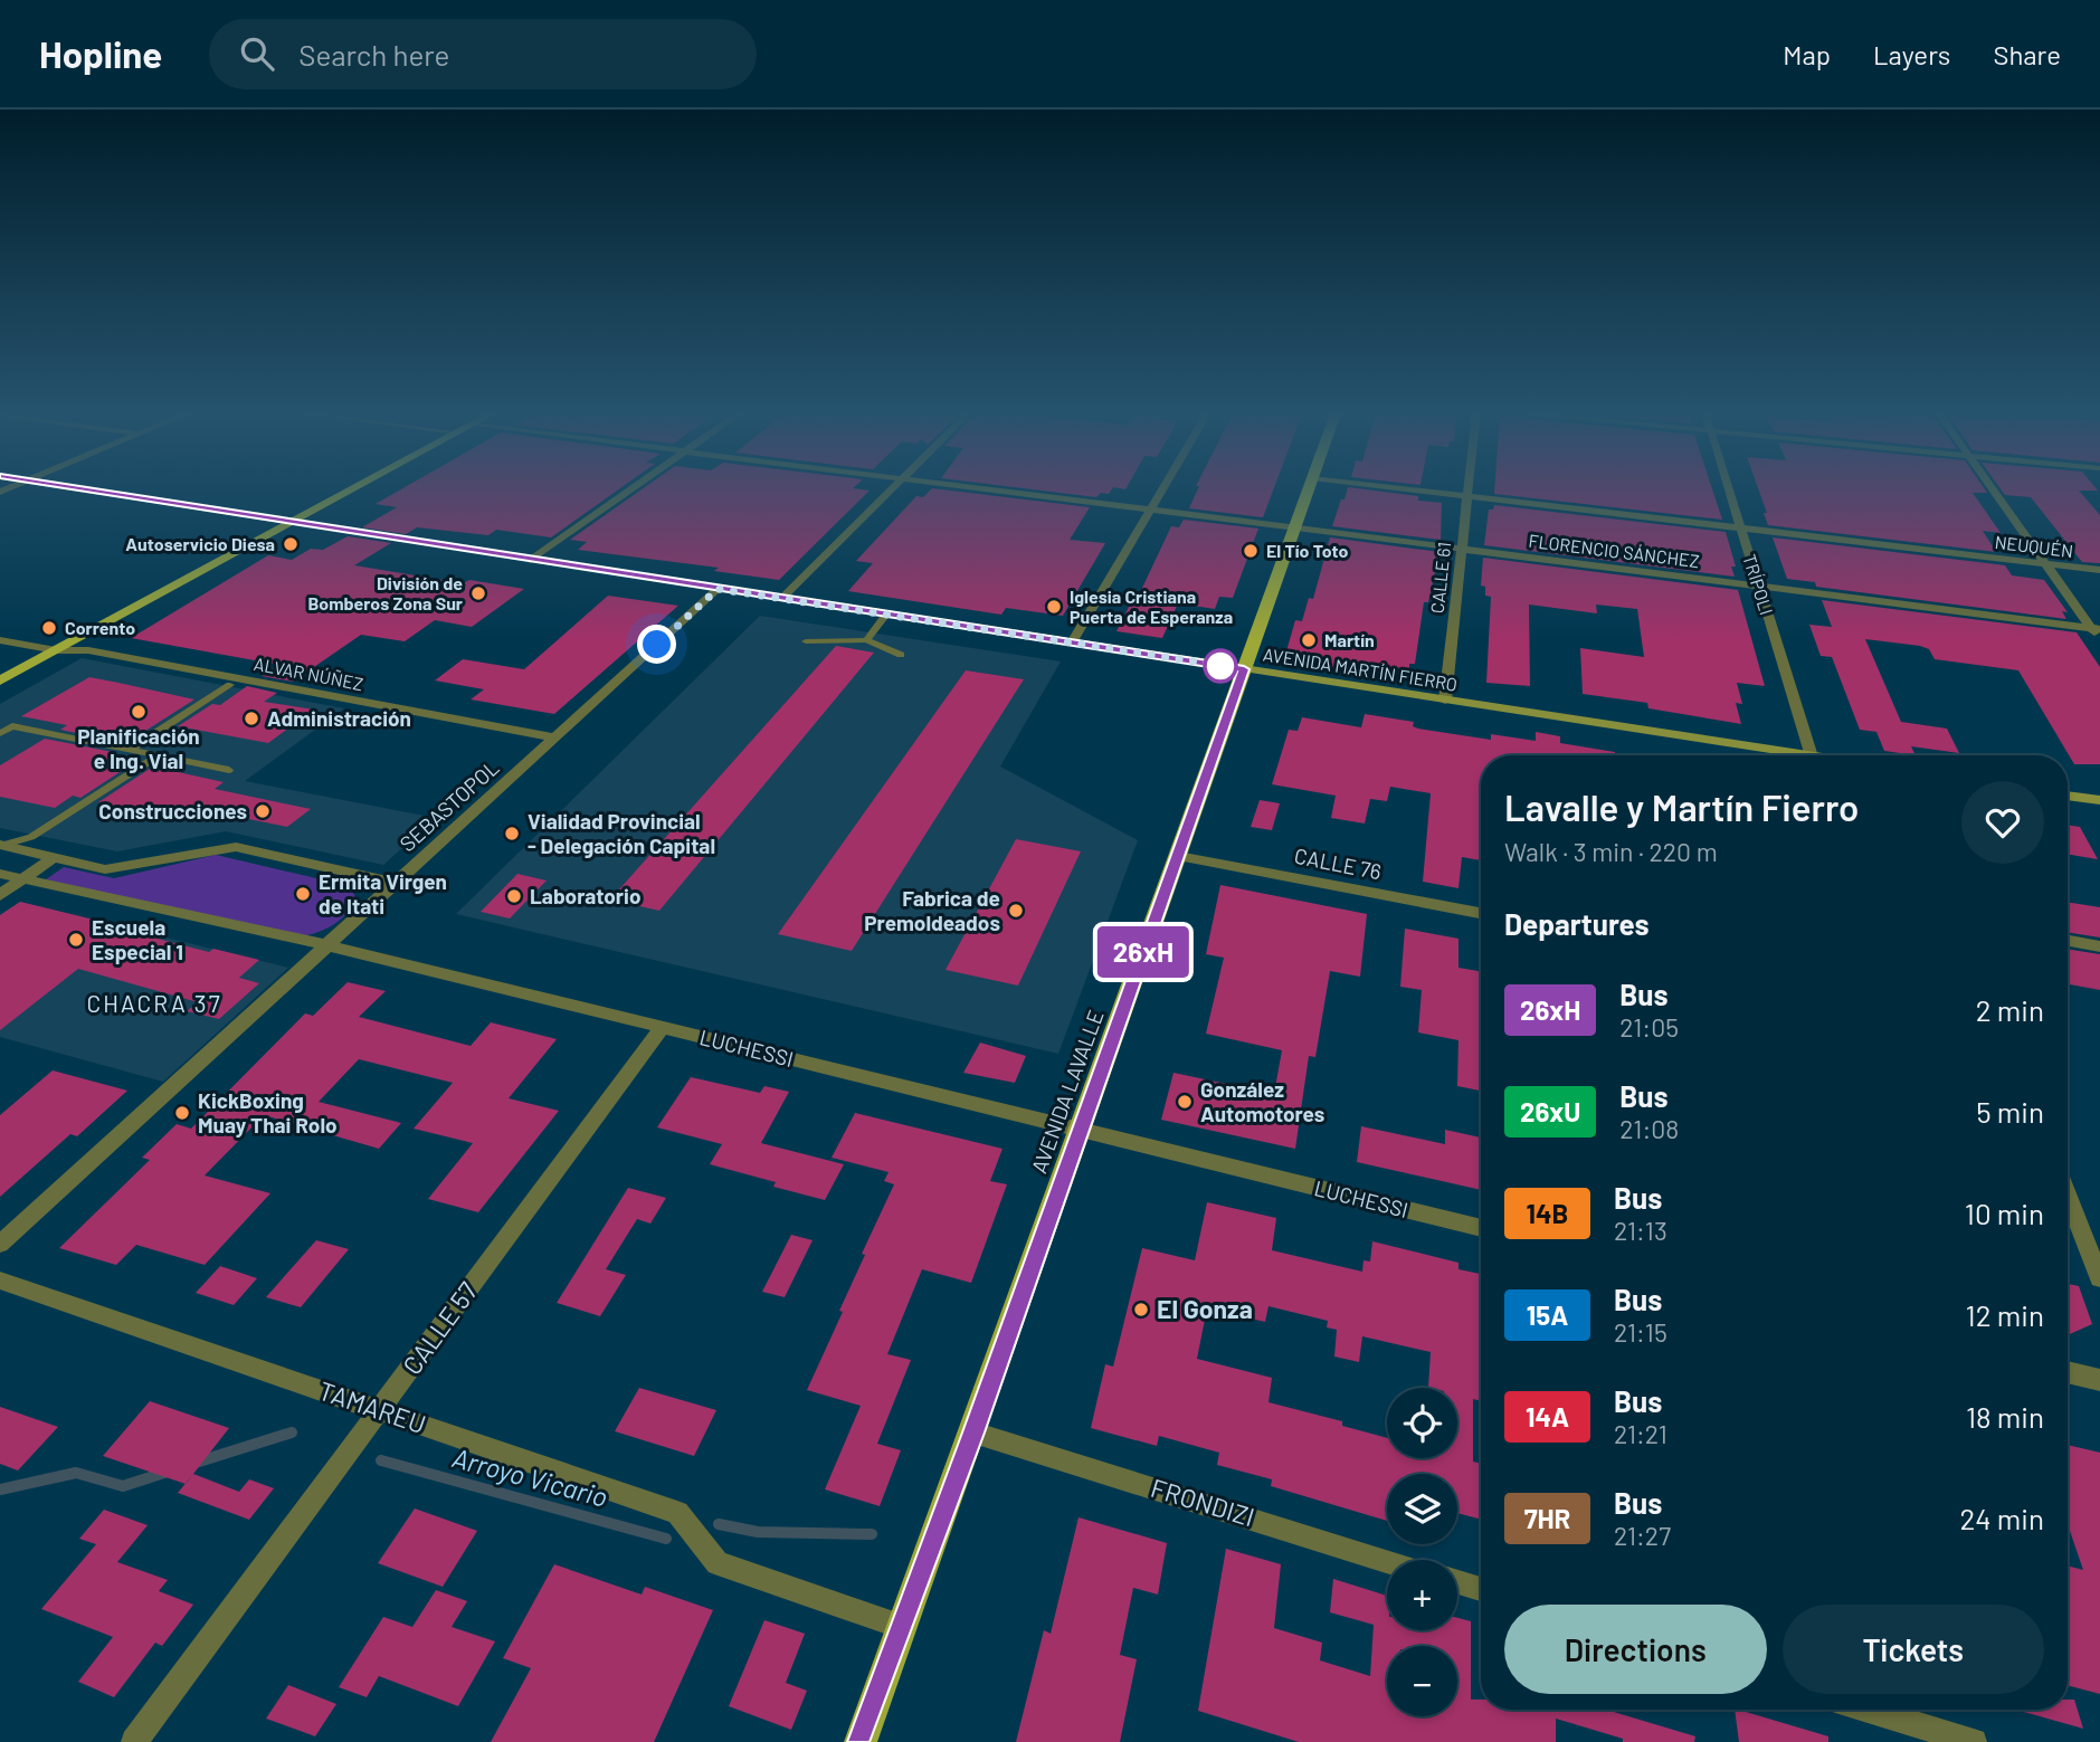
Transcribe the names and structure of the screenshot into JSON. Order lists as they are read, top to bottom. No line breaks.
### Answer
{"streets":{"main road":["AVENIDA MARTÍN FIERRO","AVENIDA LAVALLE"],"street":["NEUQUÉN","FLORENCIO SÁNCHEZ","CALLE 61","TRÍPOLI","ALVAR NÚÑEZ","SEBASTOPOL","CALLE 76","LUCHESSI","CALLE 57","TAMAREU","FRONDIZI"]},"crossings":[["NEUQUÉN","CALLE 61"],["NEUQUÉN","TRÍPOLI"],["FLORENCIO SÁNCHEZ","CALLE 61"],["FLORENCIO SÁNCHEZ","TRÍPOLI"],["FLORENCIO SÁNCHEZ","AVENIDA LAVALLE"],["CALLE 61","AVENIDA MARTÍN FIERRO"],["AVENIDA MARTÍN FIERRO","SEBASTOPOL"],["AVENIDA MARTÍN FIERRO","AVENIDA LAVALLE"],["ALVAR NÚÑEZ","SEBASTOPOL"],["SEBASTOPOL","LUCHESSI"],["CALLE 76","AVENIDA LAVALLE"],["LUCHESSI","AVENIDA LAVALLE"],["LUCHESSI","CALLE 57"],["AVENIDA LAVALLE","TAMAREU"],["AVENIDA LAVALLE","FRONDIZI"],["CALLE 57","TAMAREU"]],"districts":["CHACRA 37"],"water":["Arroyo Vicario"],"places":["Autoservicio Diesa","El Tío Toto","División de Bomberos Zona Sur","Iglesia Cristiana Puerta de Esperanza","Corrento","Martín","Planificación e Ing. Vial","Administración","Construcciones","Vialidad Provincial - Delegación Capital","Ermita Virgen de Itati","Laboratorio","Fabrica de Premoldeados","Escuela Especial 1","González Automotores","KickBoxing Muay Thai Rolo","El Gonza"],"lines":["bus line 26xH"],"page":{"header":"Hopline","search":"Search here","nav":["Map","Layers","Share"],"on_map":"26xH","heading":[["Lavalle y Martín Fierro","Walk · 3 min · 220 m"],"Departures"],"list":[{"mark":"26xH","name":"Bus","note":"21:05","value":"2 min"},{"mark":"26xU","name":"Bus","note":"21:08","value":"5 min"},{"mark":"14B","name":"Bus","note":"21:13","value":"10 min"},{"mark":"15A","name":"Bus","note":"21:15","value":"12 min"},{"mark":"14A","name":"Bus","note":"21:21","value":"18 min"},{"mark":"7HR","name":"Bus","note":"21:27","value":"24 min"}],"map_buttons":["+","−"],"buttons":["Directions","Tickets"]}}
